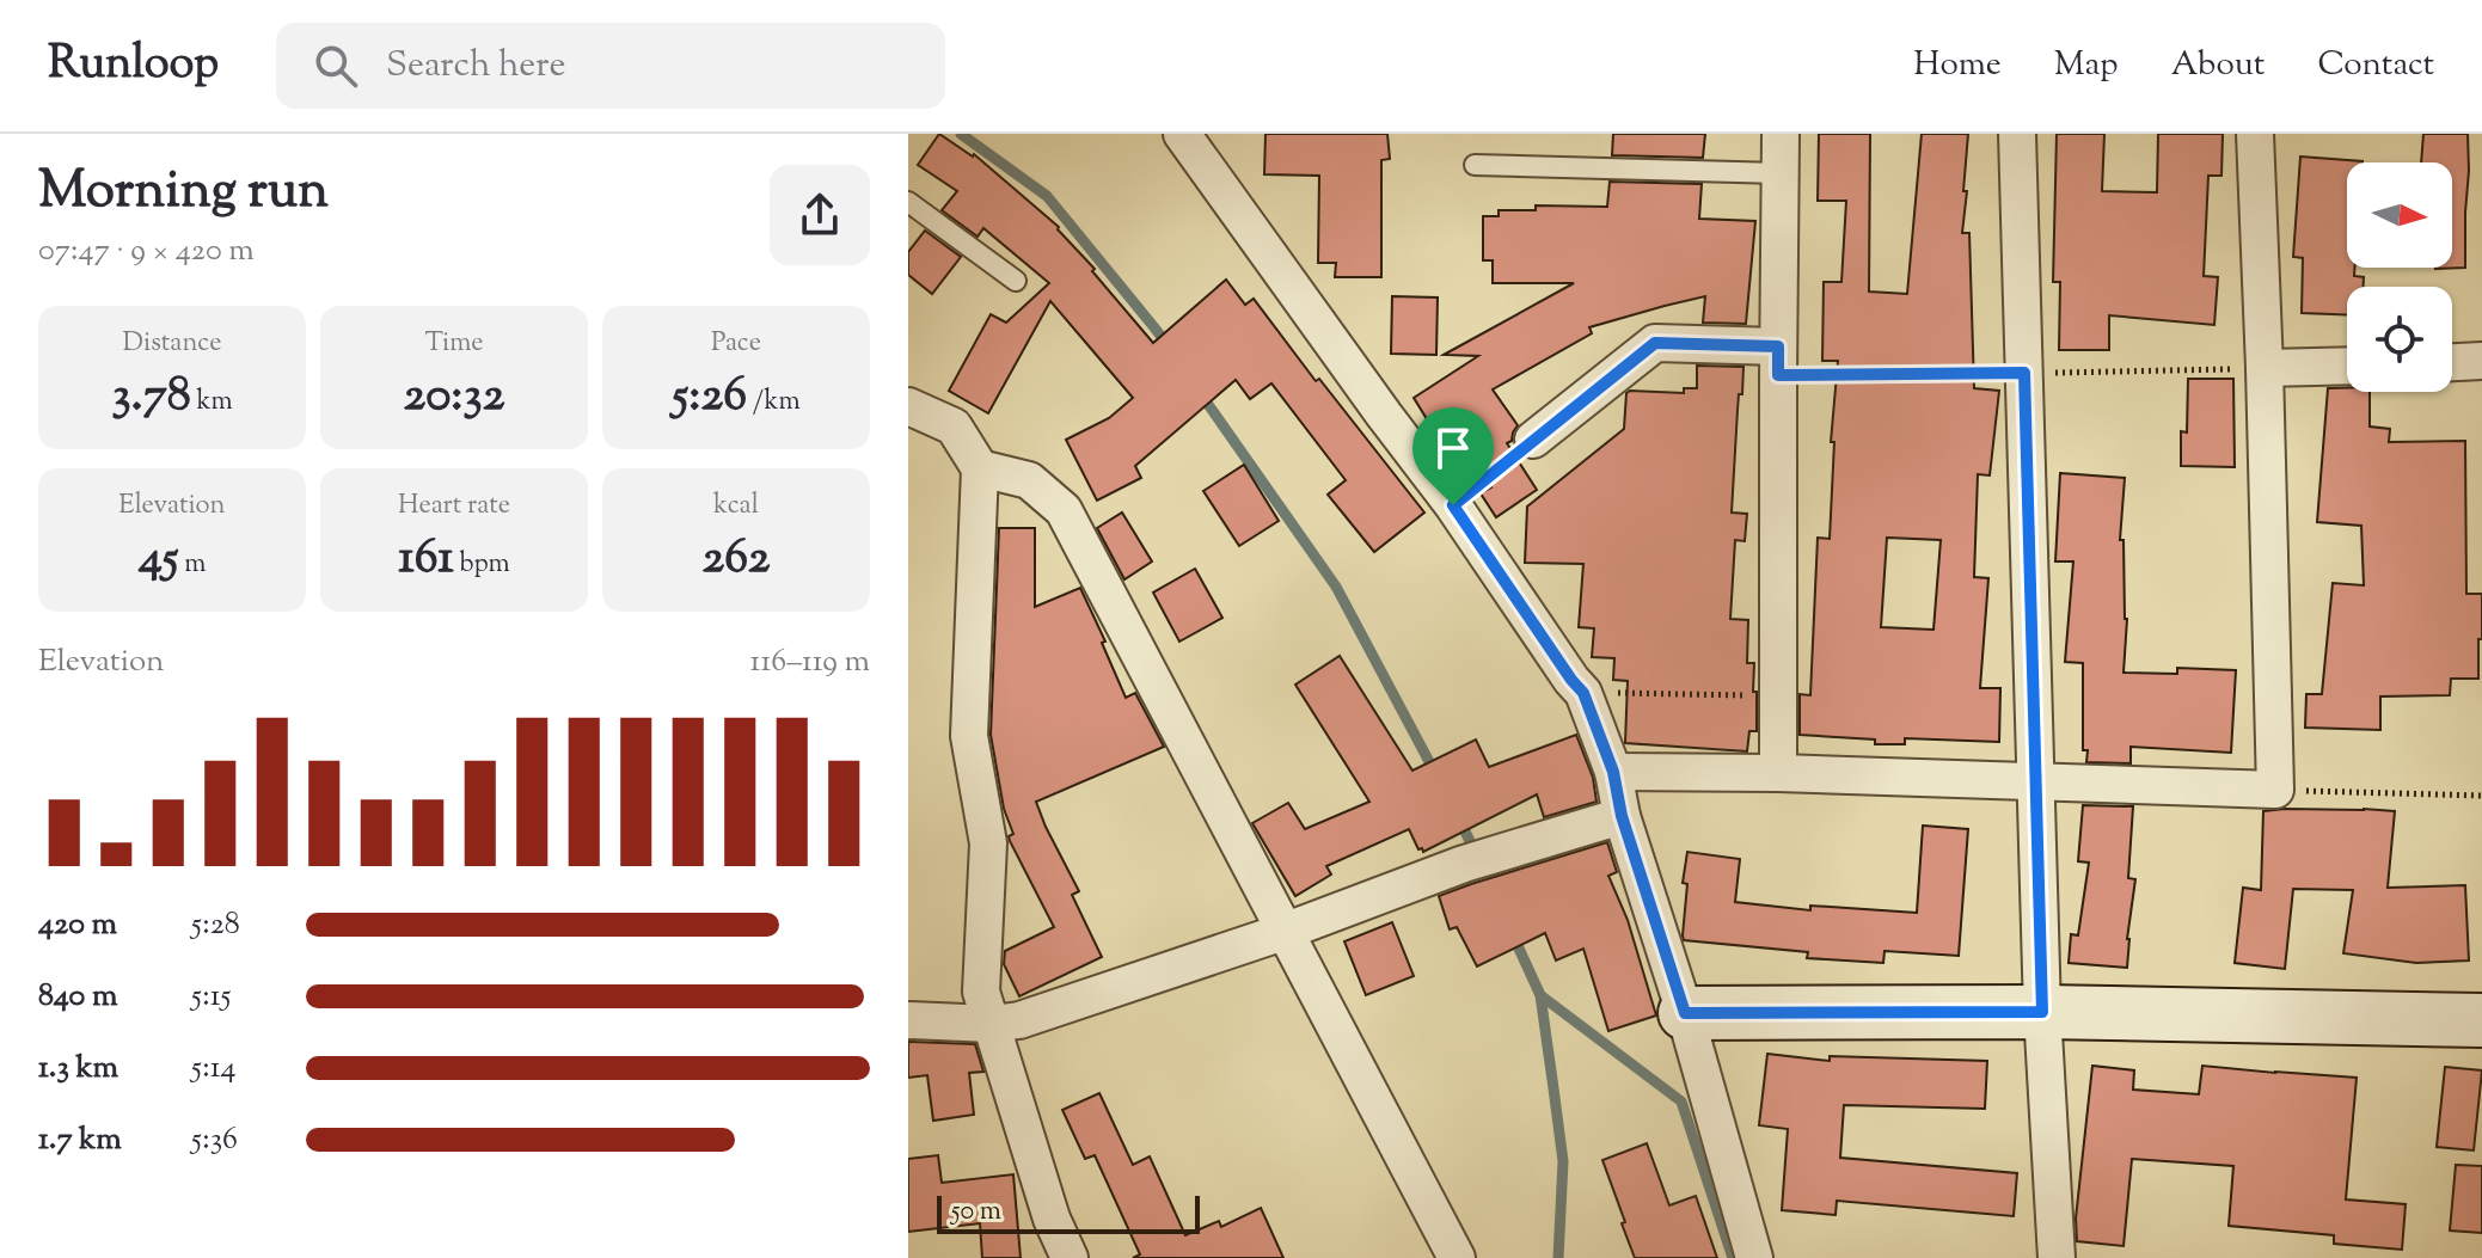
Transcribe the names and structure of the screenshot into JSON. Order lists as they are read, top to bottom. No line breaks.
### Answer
{"scale_bar":"50 m","north":"right","page":{"header":"Runloop","search":"Search here","nav":["Home","Map","About","Contact"],"heading":["Morning run","07:47 · 9 × 420 m"],"stats":[["Distance","3.78 km"],["Time","20:32"],["Pace","5:26 /km"],["Elevation","45 m"],["Heart rate","161 bpm"],["kcal","262"]],"chart":["Elevation","116–119 m"],"list":[{"name":"420 m","note":"5:28"},{"name":"840 m","note":"5:15"},{"name":"1.3 km","note":"5:14"},{"name":"1.7 km","note":"5:36"}],"scale":"50 m"}}
